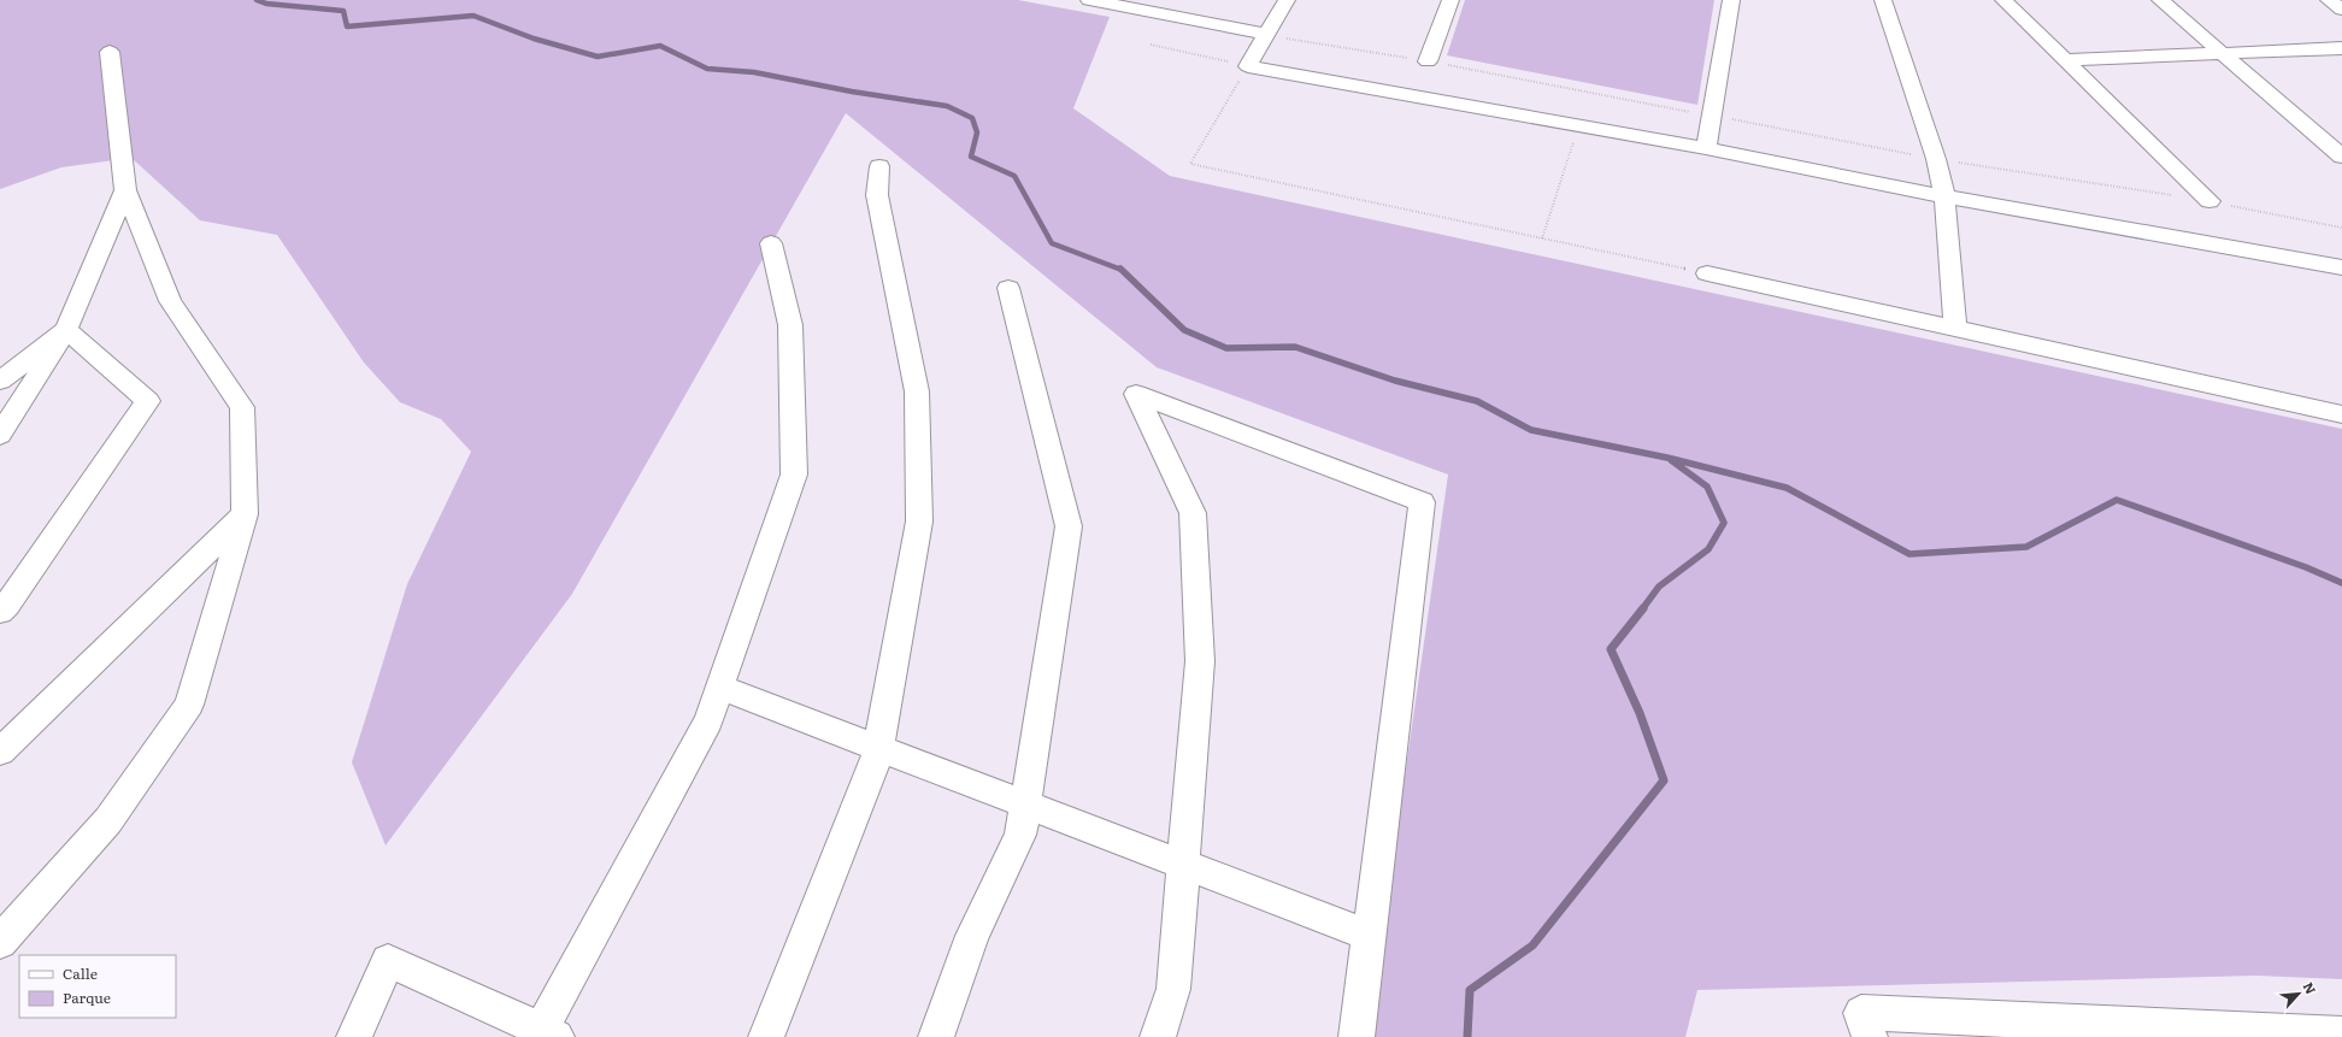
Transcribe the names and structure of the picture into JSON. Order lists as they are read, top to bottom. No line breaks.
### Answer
{"legend":["Calle","Parque"],"north":"top right"}
